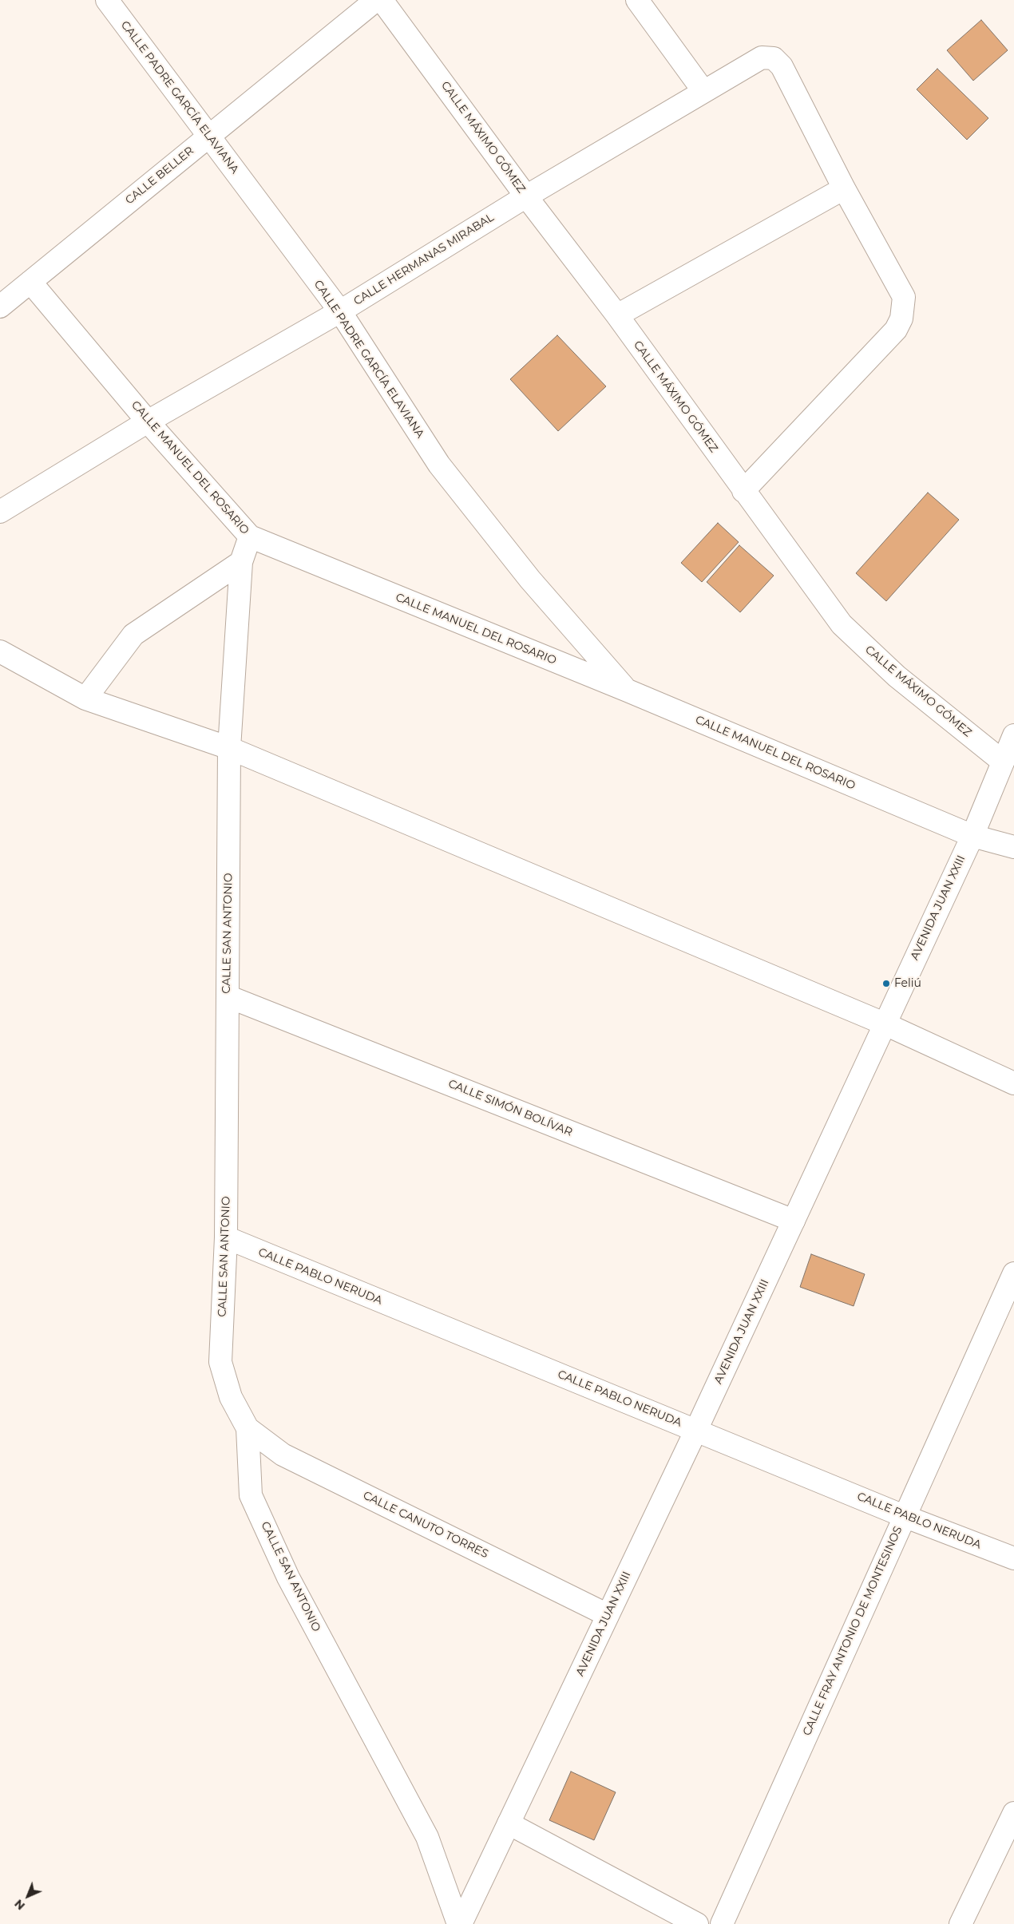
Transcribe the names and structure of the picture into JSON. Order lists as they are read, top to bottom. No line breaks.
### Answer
{"streets":{"street":["CALLE PADRE GARCÍA ELAVIANA","CALLE MÁXIMO GÓMEZ","CALLE BELLER","CALLE HERMANAS MIRABAL","CALLE MANUEL DEL ROSARIO","AVENIDA JUAN XXIII","CALLE SAN ANTONIO","CALLE SIMÓN BOLÍVAR","CALLE PABLO NERUDA","CALLE CANUTO TORRES","CALLE FRAY ANTONIO DE MONTESINOS"]},"crossings":[["CALLE PADRE GARCÍA ELAVIANA","CALLE BELLER"],["CALLE PADRE GARCÍA ELAVIANA","CALLE HERMANAS MIRABAL"],["CALLE PADRE GARCÍA ELAVIANA","CALLE MANUEL DEL ROSARIO"],["CALLE MÁXIMO GÓMEZ","CALLE HERMANAS MIRABAL"],["CALLE MÁXIMO GÓMEZ","AVENIDA JUAN XXIII"],["CALLE BELLER","CALLE MANUEL DEL ROSARIO"],["CALLE HERMANAS MIRABAL","CALLE MANUEL DEL ROSARIO"],["CALLE MANUEL DEL ROSARIO","AVENIDA JUAN XXIII"],["CALLE MANUEL DEL ROSARIO","CALLE SAN ANTONIO"],["AVENIDA JUAN XXIII","CALLE SAN ANTONIO"],["AVENIDA JUAN XXIII","CALLE SIMÓN BOLÍVAR"],["AVENIDA JUAN XXIII","CALLE PABLO NERUDA"],["AVENIDA JUAN XXIII","CALLE CANUTO TORRES"],["CALLE SAN ANTONIO","CALLE SIMÓN BOLÍVAR"],["CALLE SAN ANTONIO","CALLE PABLO NERUDA"],["CALLE SAN ANTONIO","CALLE CANUTO TORRES"],["CALLE PABLO NERUDA","CALLE FRAY ANTONIO DE MONTESINOS"]],"places":["Feliú"],"north":"bottom left"}
